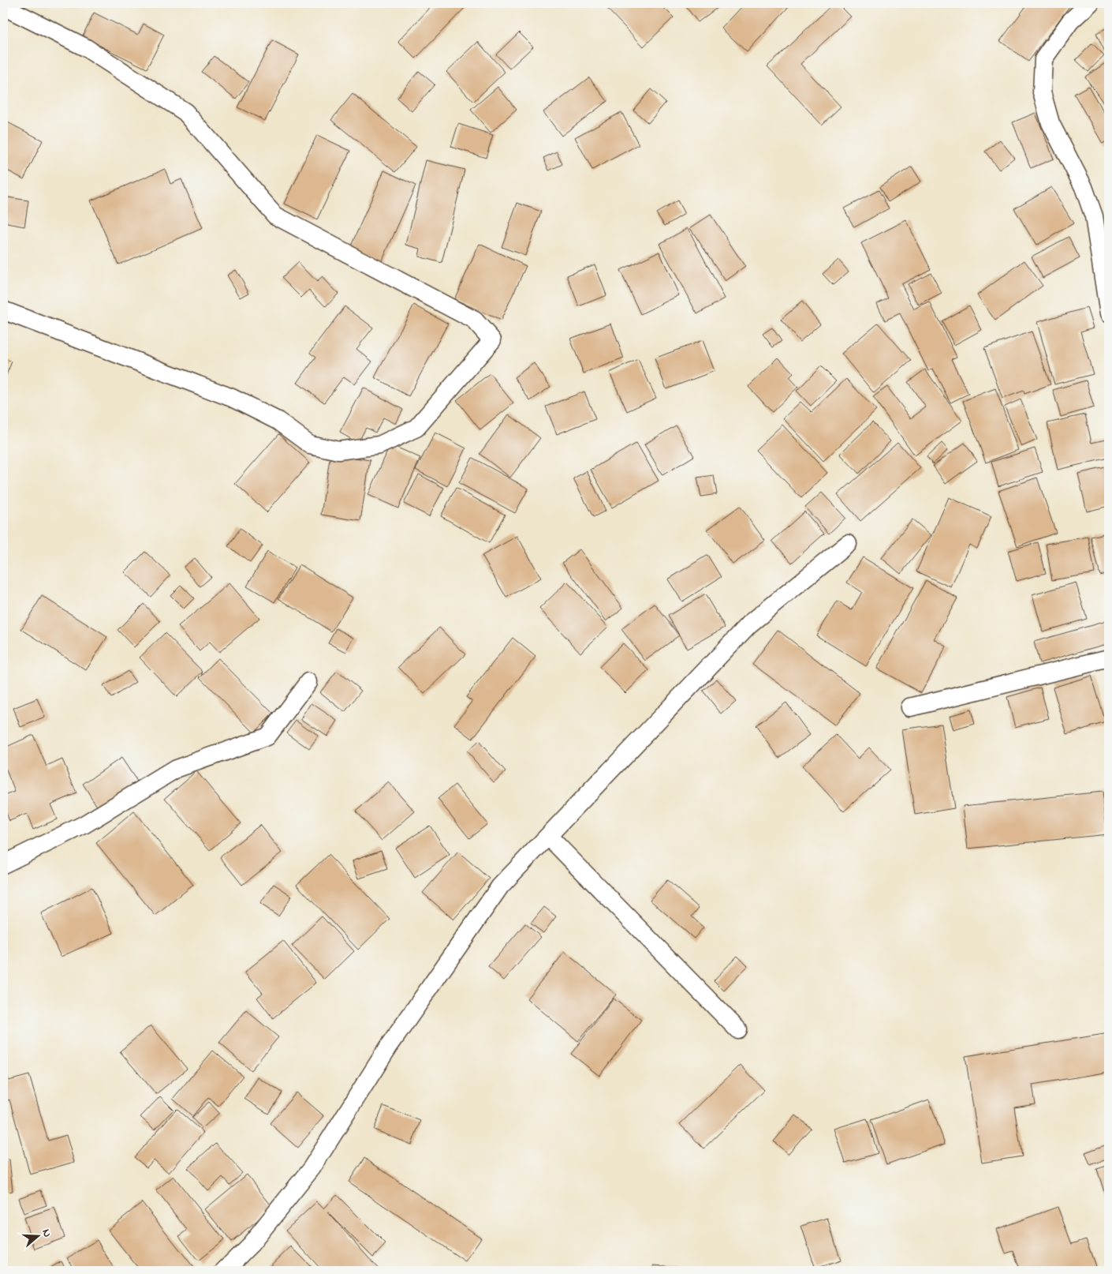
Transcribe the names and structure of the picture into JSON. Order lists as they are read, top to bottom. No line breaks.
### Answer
{"north":"right"}
